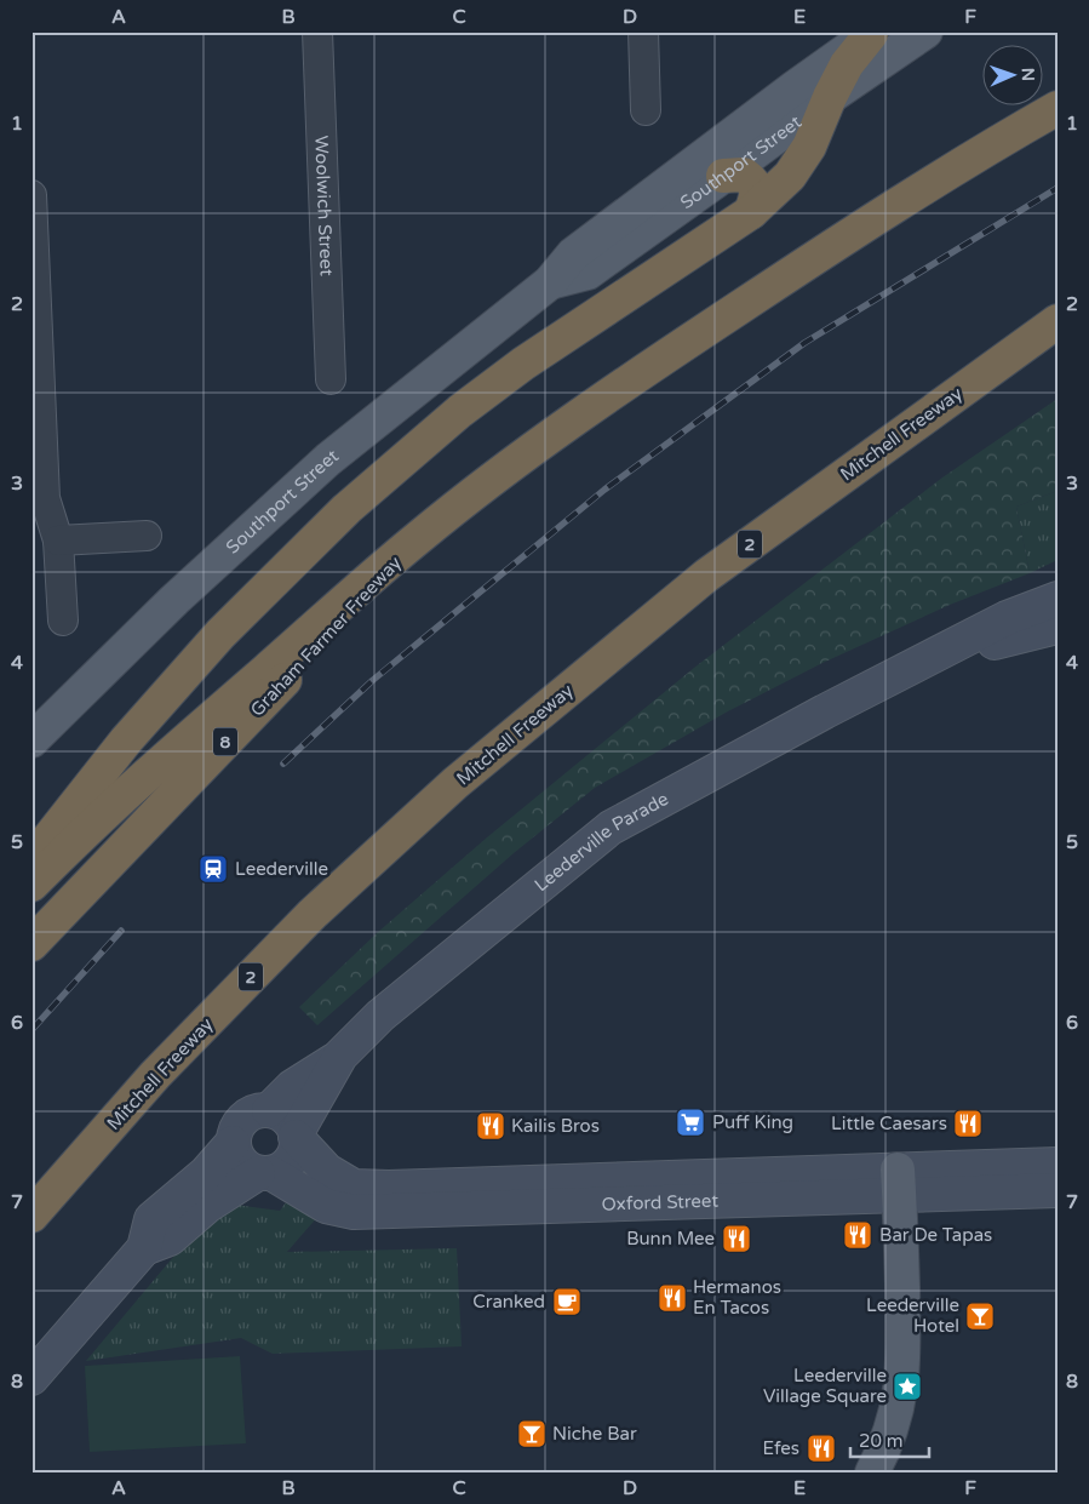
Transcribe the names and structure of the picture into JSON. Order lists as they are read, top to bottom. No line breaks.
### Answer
{"streets":{"highway":["Mitchell Freeway","2","Graham Farmer Freeway","8"],"main road":["Southport Street","Leederville Parade","Oxford Street"],"street":["Woolwich Street"]},"crossings":[["Leederville Parade","Oxford Street"]],"places":{"station":["Leederville"],"supermarket":["Puff King"],"restaurant":["Little Caesars","Kailis Bros","Bar De Tapas","Bunn Mee","Hermanos En Tacos","Efes"],"cafe":["Cranked"],"bar":["Leederville Hotel","Niche Bar"],"place":["Leederville Village Square"]},"scale_bar":"20 m","north":"right","grid":{"columns":["A","B","C","D","E","F"],"rows":["1","2","3","4","5","6","7","8"]}}
